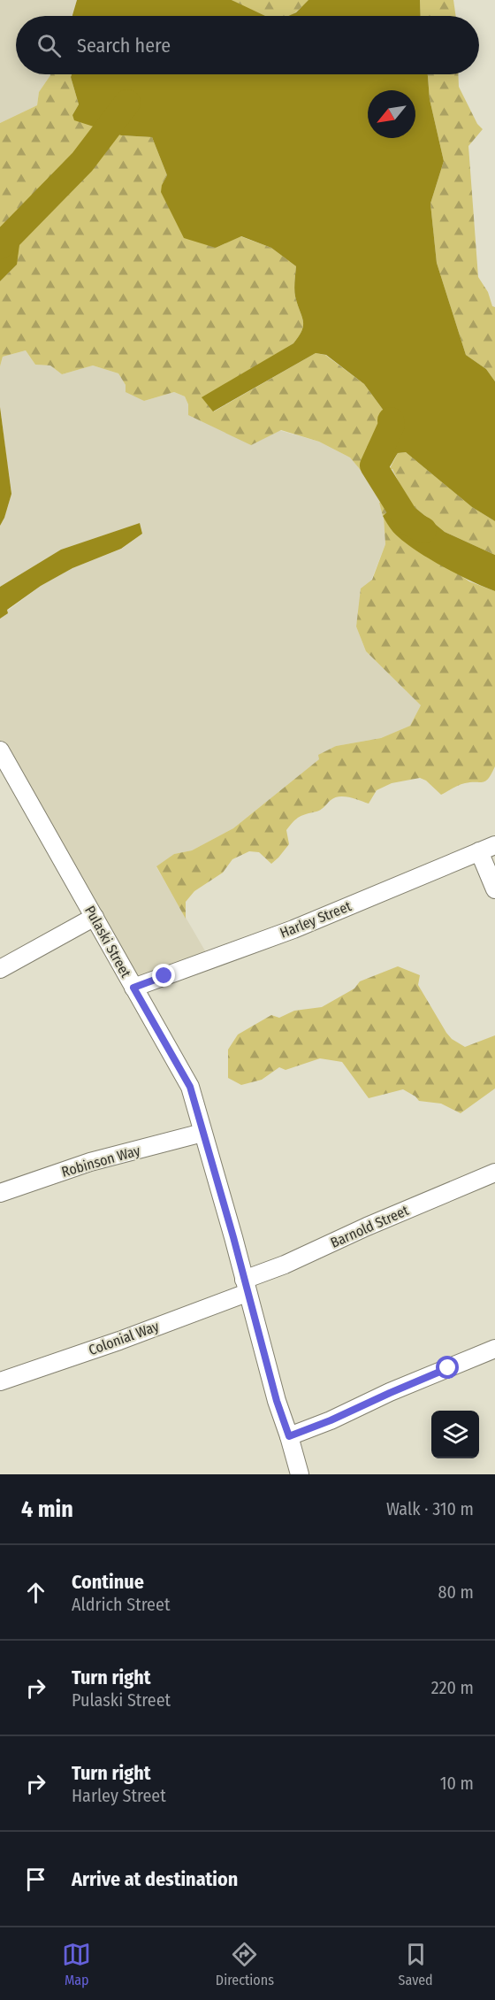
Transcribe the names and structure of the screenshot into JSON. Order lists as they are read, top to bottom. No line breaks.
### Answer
{"streets":{"street":["Harley Street","Pulaski Street","Robinson Way","Barnold Street","Colonial Way"]},"crossings":[["Harley Street","Pulaski Street"],["Pulaski Street","Robinson Way"],["Pulaski Street","Barnold Street"],["Pulaski Street","Colonial Way"],["Barnold Street","Colonial Way"]],"north":"bottom left","page":{"search":"Search here","heading":["4 min","Walk · 310 m"],"list":[["Continue","Aldrich Street","80 m"],["Turn right","Pulaski Street","220 m"],["Turn right","Harley Street","10 m"],"Arrive at destination"],"nav":["Map","Directions","Saved"]}}
